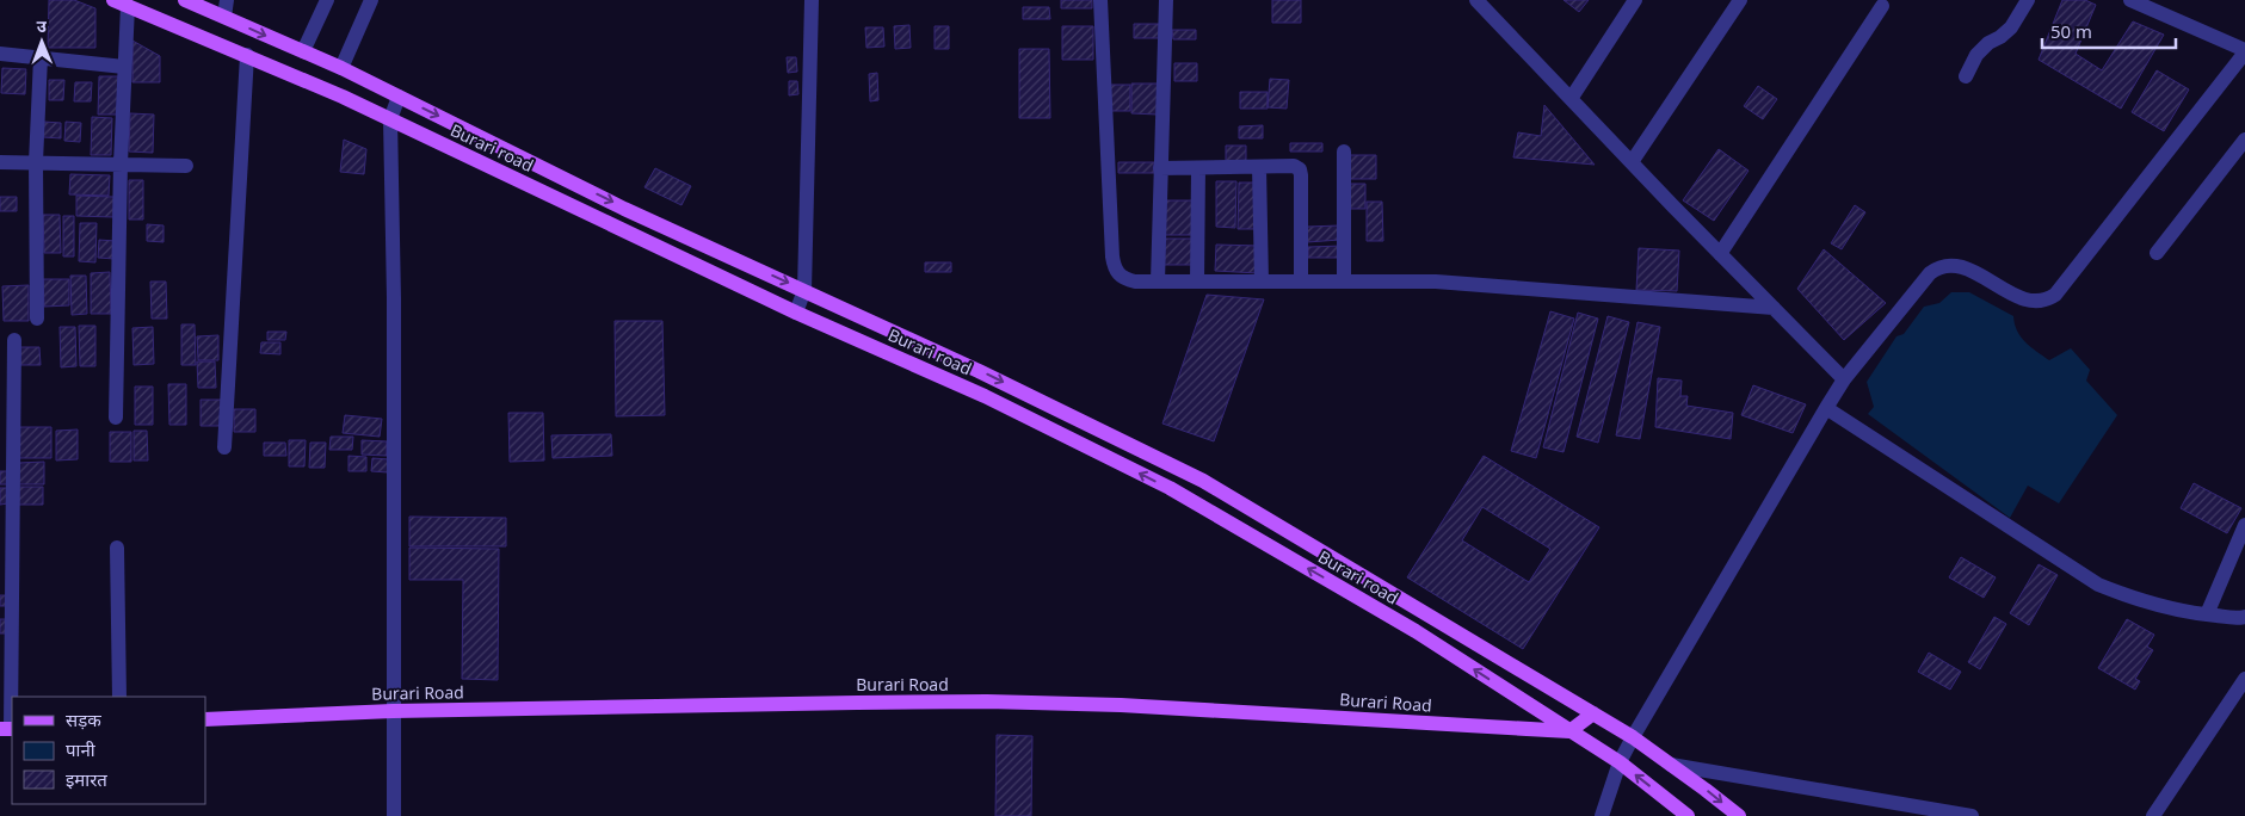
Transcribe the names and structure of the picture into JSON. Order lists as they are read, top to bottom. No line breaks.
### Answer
{"streets":{"main road":["Burari road","Burari Road"]},"crossings":[["Burari road","Burari Road"]],"legend":["सड़क","पानी","इमारत"],"scale_bar":"50 m","north":"top"}
